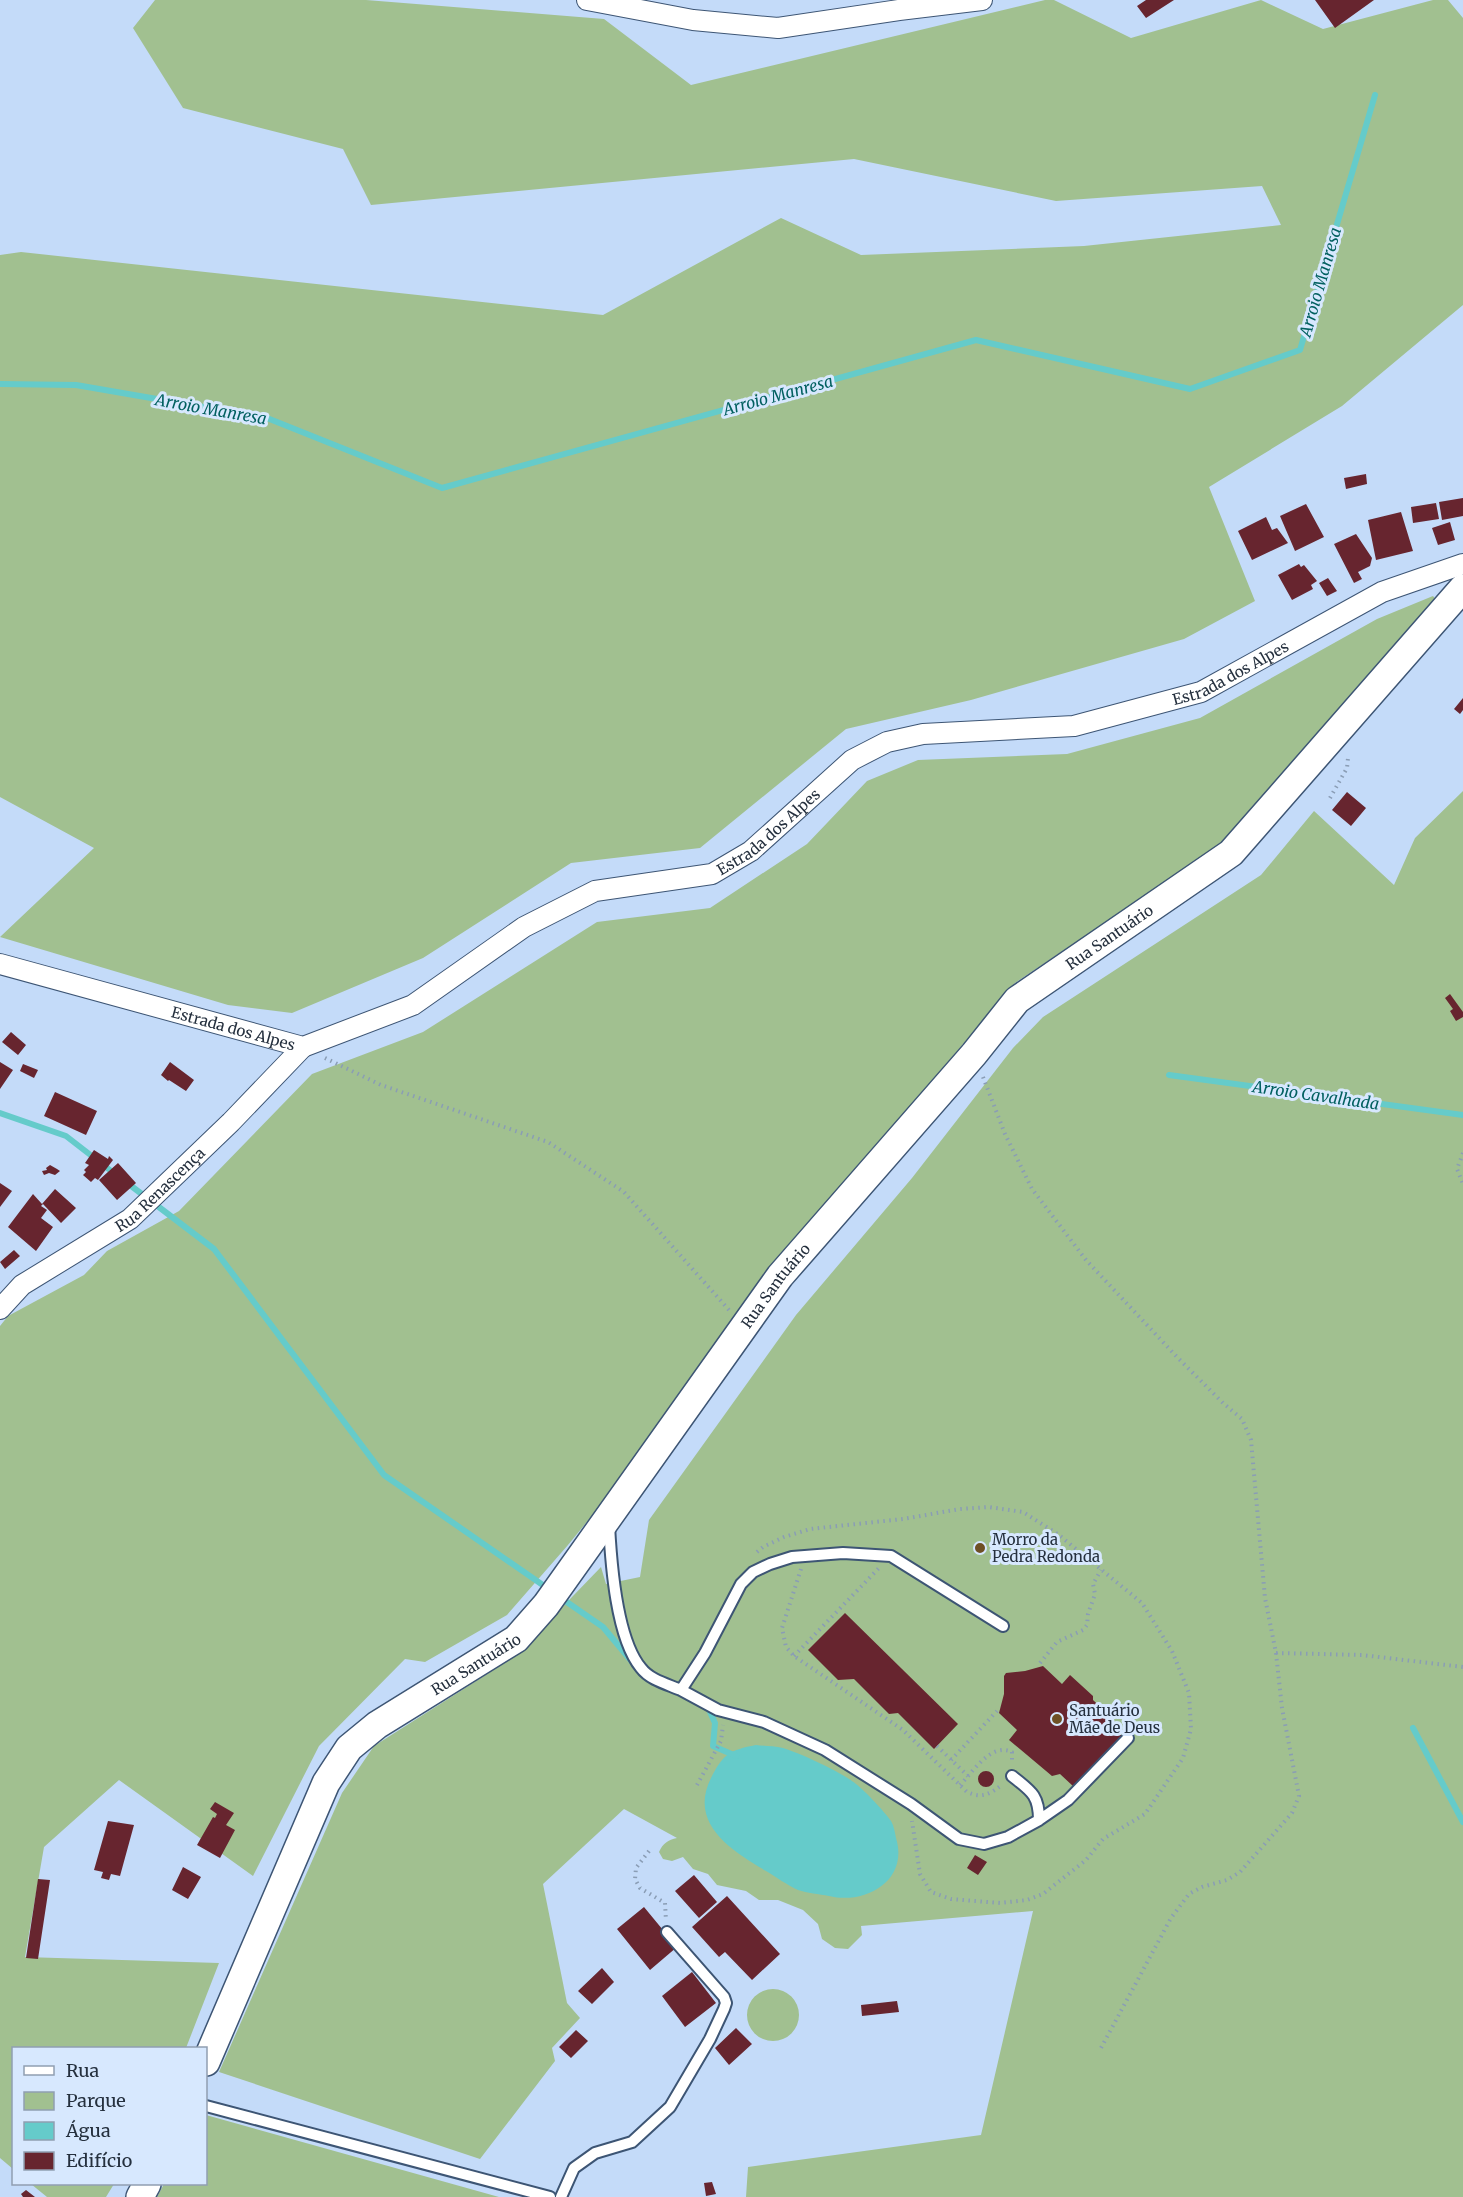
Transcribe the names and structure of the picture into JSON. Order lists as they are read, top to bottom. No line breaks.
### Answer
{"streets":{"street":["Estrada dos Alpes","Rua Santuário","Rua Renascença"]},"crossings":[["Estrada dos Alpes","Rua Renascença"]],"water":["Arroio Manresa","Arroio Cavalhada"],"places":["Morro da Pedra Redonda","Santuário Mãe de Deus"],"legend":["Rua","Parque","Água","Edifício"]}
